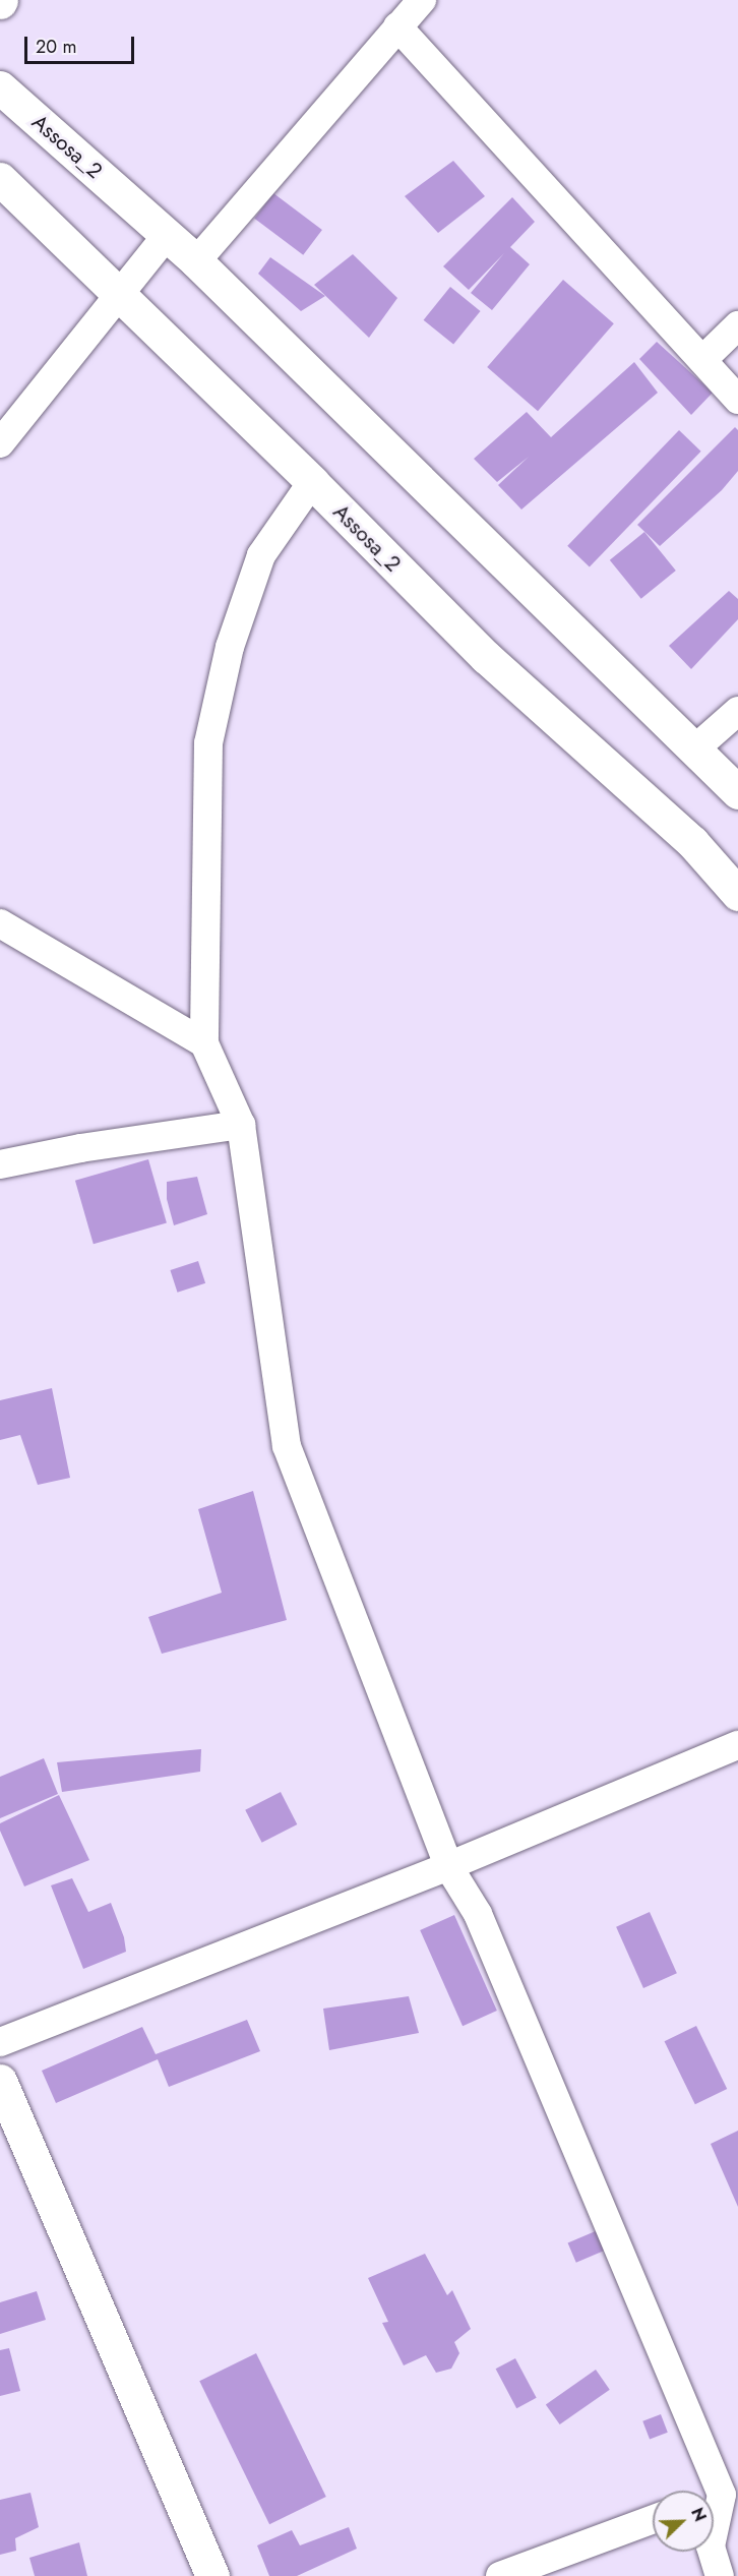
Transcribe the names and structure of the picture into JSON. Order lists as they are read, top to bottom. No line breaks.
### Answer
{"streets":{"street":["Assosa_2"]},"scale_bar":"20 m","north":"top right"}
